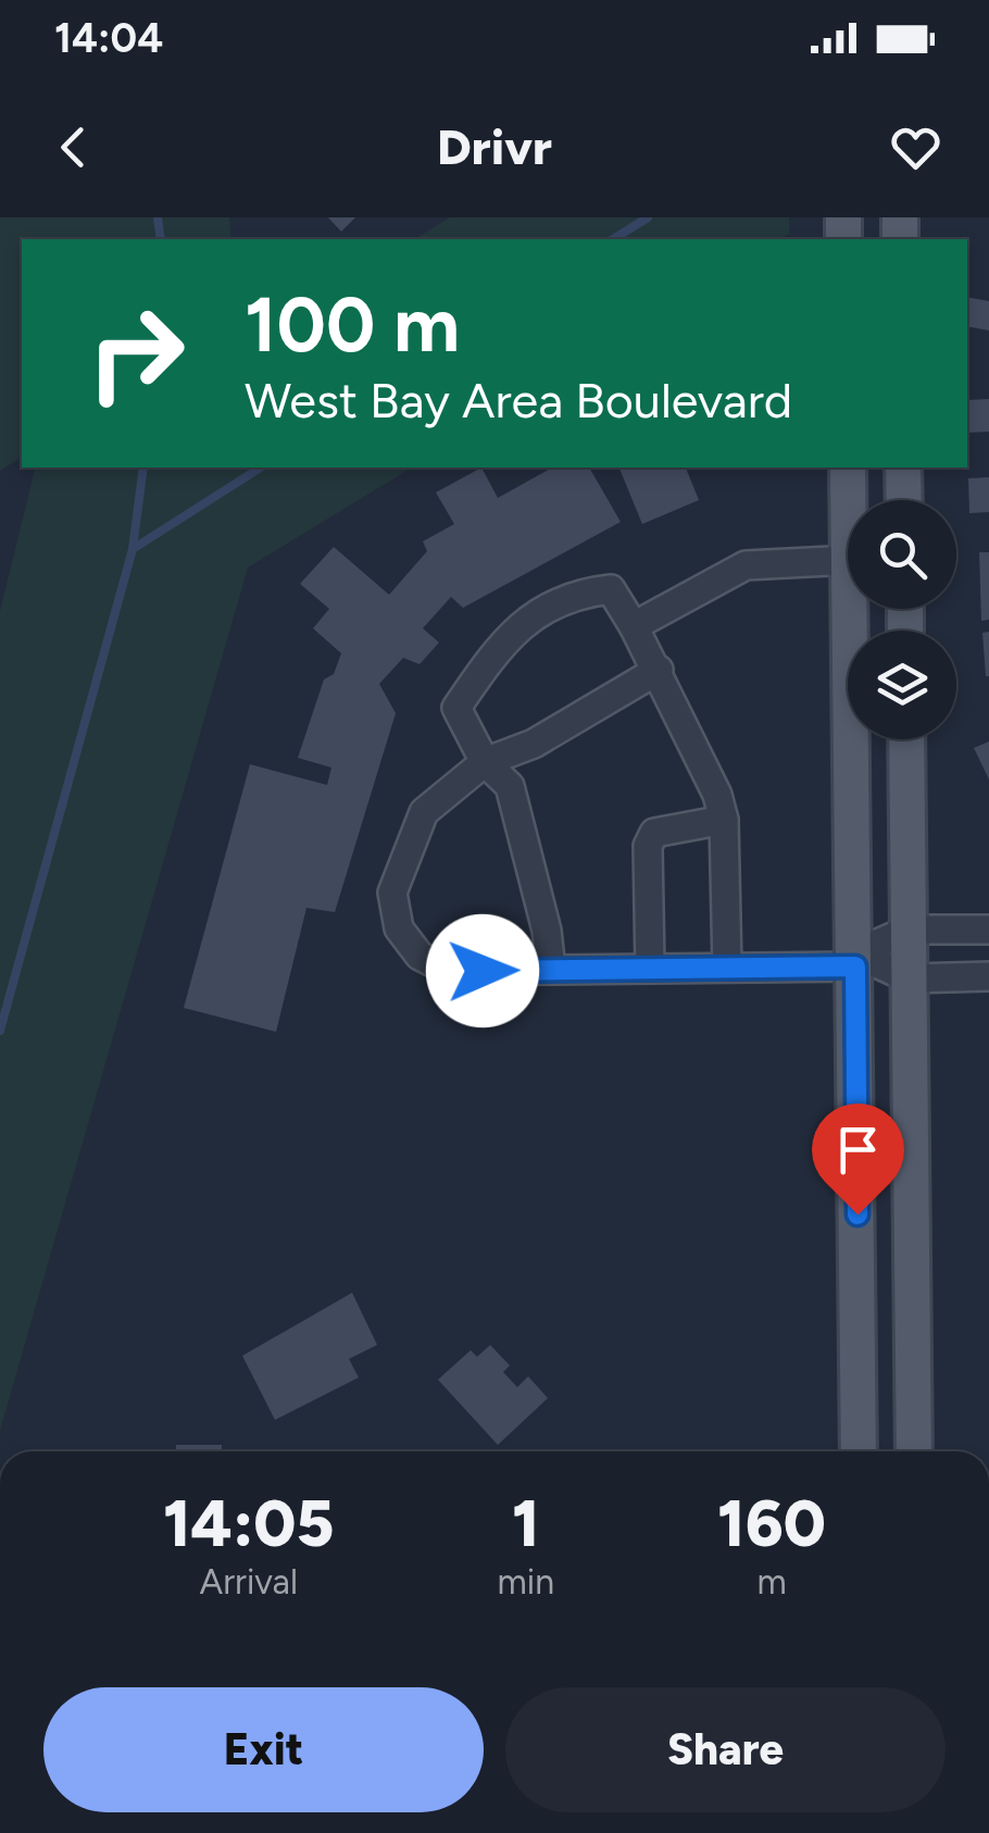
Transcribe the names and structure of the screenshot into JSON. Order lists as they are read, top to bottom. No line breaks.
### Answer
{"page":{"status":"14:04","header":"Drivr","turn":["100 m","West Bay Area Boulevard"],"eta":["14:05","Arrival","1","min","160","m"],"buttons":["Exit","Share"]}}
